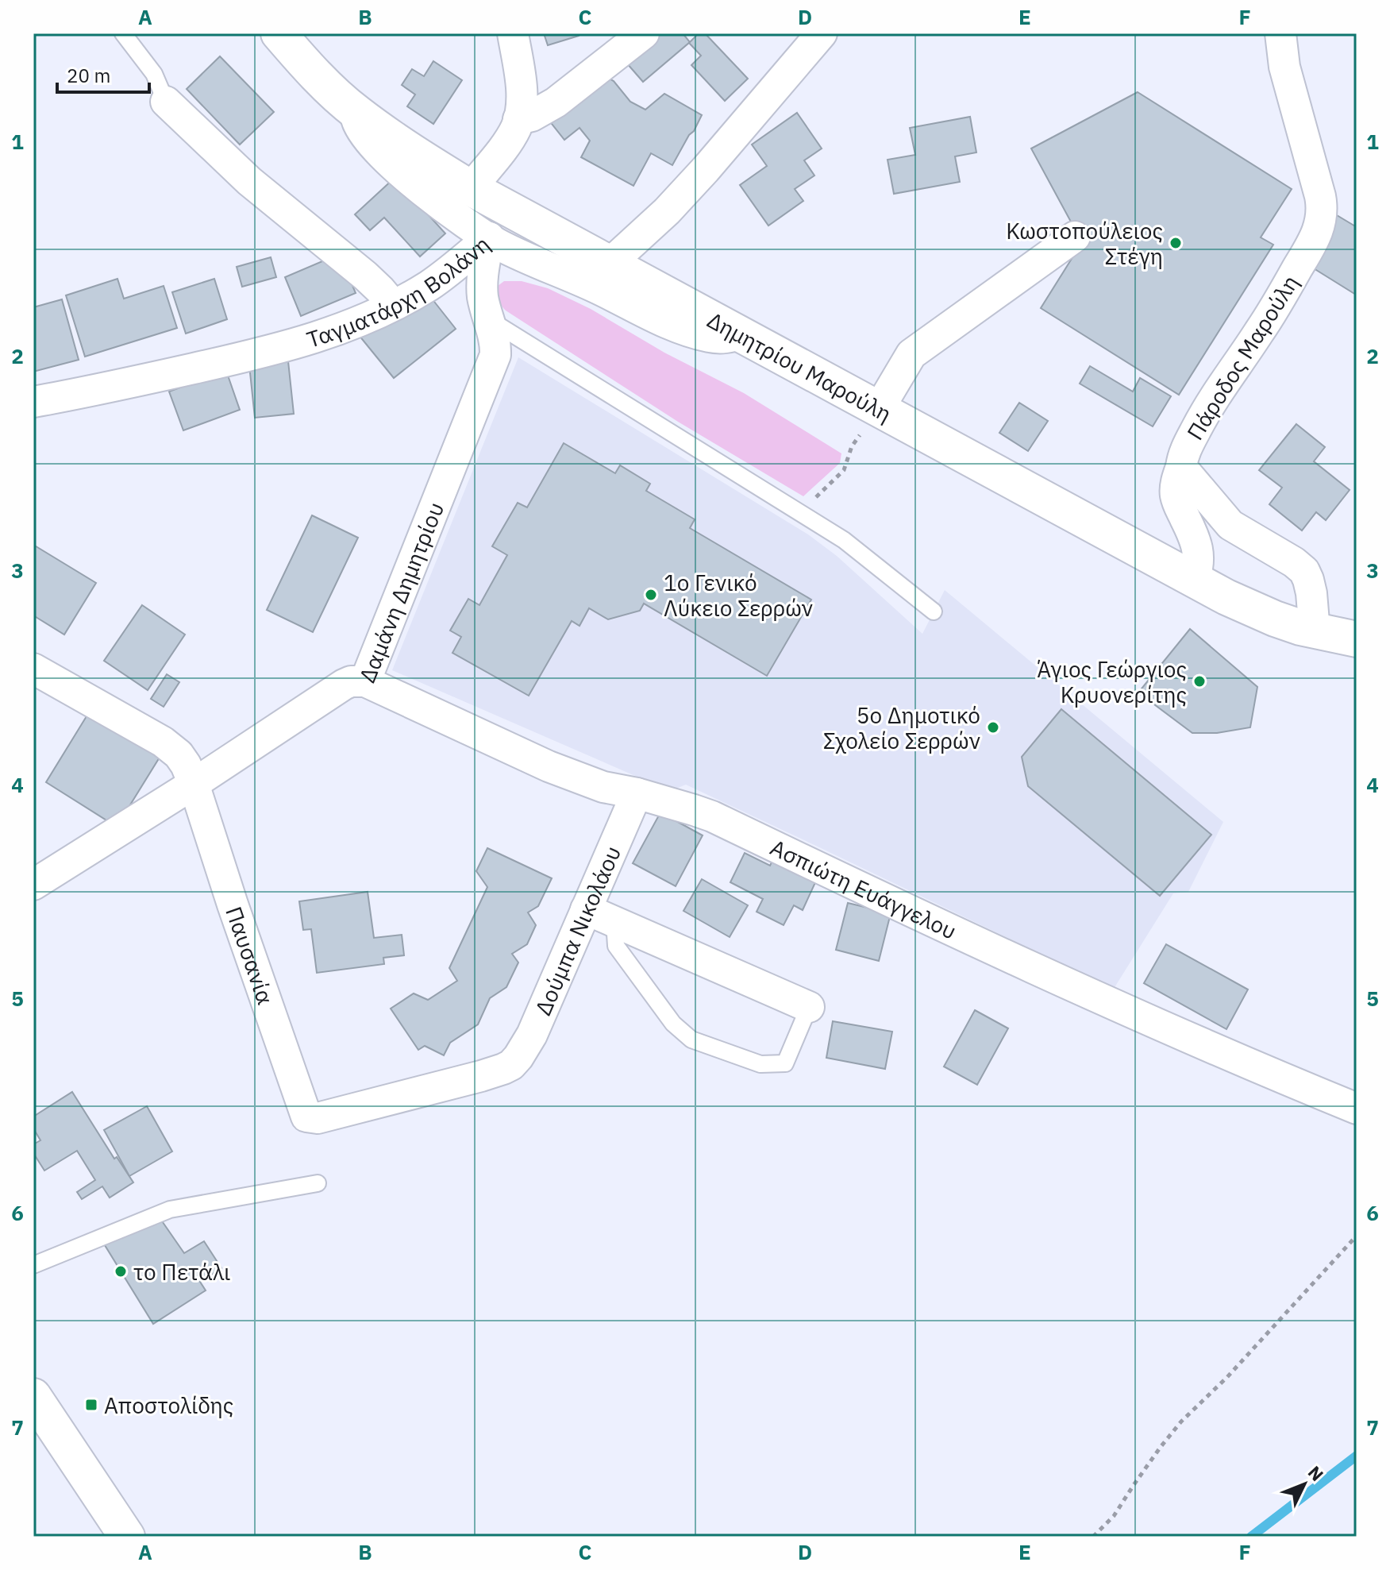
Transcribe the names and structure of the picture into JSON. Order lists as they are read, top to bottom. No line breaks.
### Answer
{"streets":{"main road":["Δημητρίου Μαρούλη"],"street":["Ταγματάρχη Βολάνη","Πάροδος Μαρούλη","Δαμάνη Δημητρίου","Ασπιώτη Ευάγγελου","Δούμπα Νικολάου","Παυσανία"]},"crossings":[["Ταγματάρχη Βολάνη","Δημητρίου Μαρούλη"],["Ταγματάρχη Βολάνη","Δαμάνη Δημητρίου"],["Πάροδος Μαρούλη","Δημητρίου Μαρούλη"],["Δαμάνη Δημητρίου","Ασπιώτη Ευάγγελου"],["Δαμάνη Δημητρίου","Παυσανία"],["Ασπιώτη Ευάγγελου","Δούμπα Νικολάου"],["Δούμπα Νικολάου","Παυσανία"]],"places":{"other":["Κωστοπούλειος Στέγη","1ο Γενικό Λύκειο Σερρών","Άγιος Γεώργιος Κρυονερίτης","5ο Δημοτικό Σχολείο Σερρών","το Πετάλι"],"transit":["Αποστολίδης"]},"scale_bar":"20 m","north":"top right","grid":{"columns":["A","B","C","D","E","F"],"rows":["1","2","3","4","5","6","7"]}}
